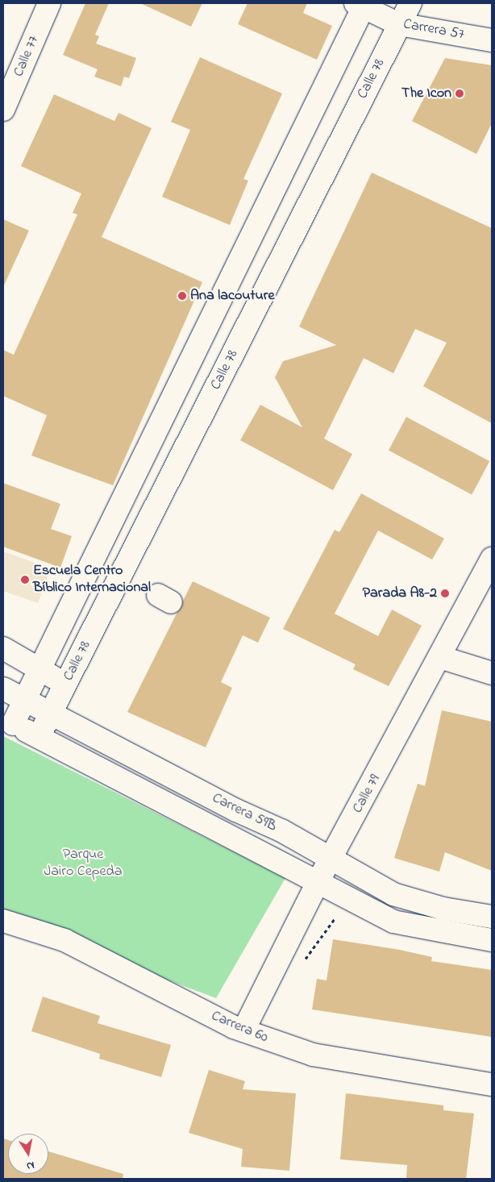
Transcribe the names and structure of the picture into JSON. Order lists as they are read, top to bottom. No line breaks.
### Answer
{"streets":{"street":["Carrera 57","Calle 77","Calle 78","Calle 79","Carrera 59B","Carrera 60"]},"crossings":[["Carrera 57","Calle 78"],["Calle 78","Carrera 59B"],["Calle 79","Carrera 59B"],["Calle 79","Carrera 60"]],"parks":["Parque Jairo Cepeda"],"places":["The Icon","Ana lacouture","Escuela Centro Bíblico Internacional","Parada A8-2"],"north":"bottom"}
